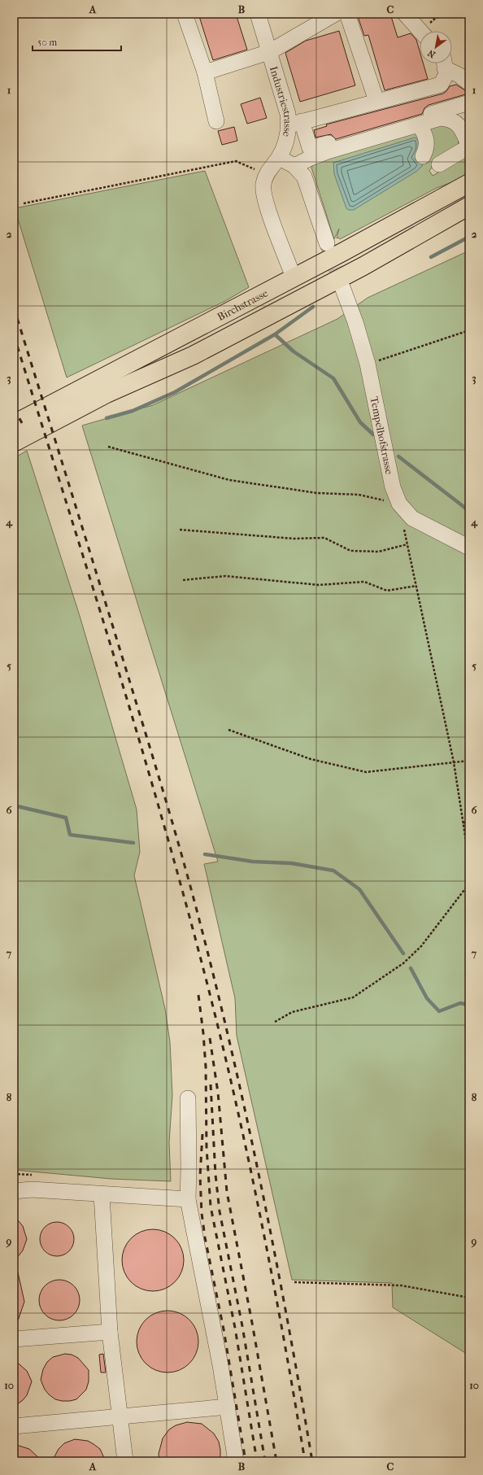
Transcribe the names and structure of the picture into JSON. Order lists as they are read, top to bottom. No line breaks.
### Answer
{"streets":{"main road":["Birchstrasse"],"street":["Industriestrasse","Tempelhofstrasse"]},"crossings":[["Industriestrasse","Birchstrasse"]],"scale_bar":"50 m","north":"bottom left","grid":{"columns":["A","B","C"],"rows":["1","2","3","4","5","6","7","8","9","10"]}}
